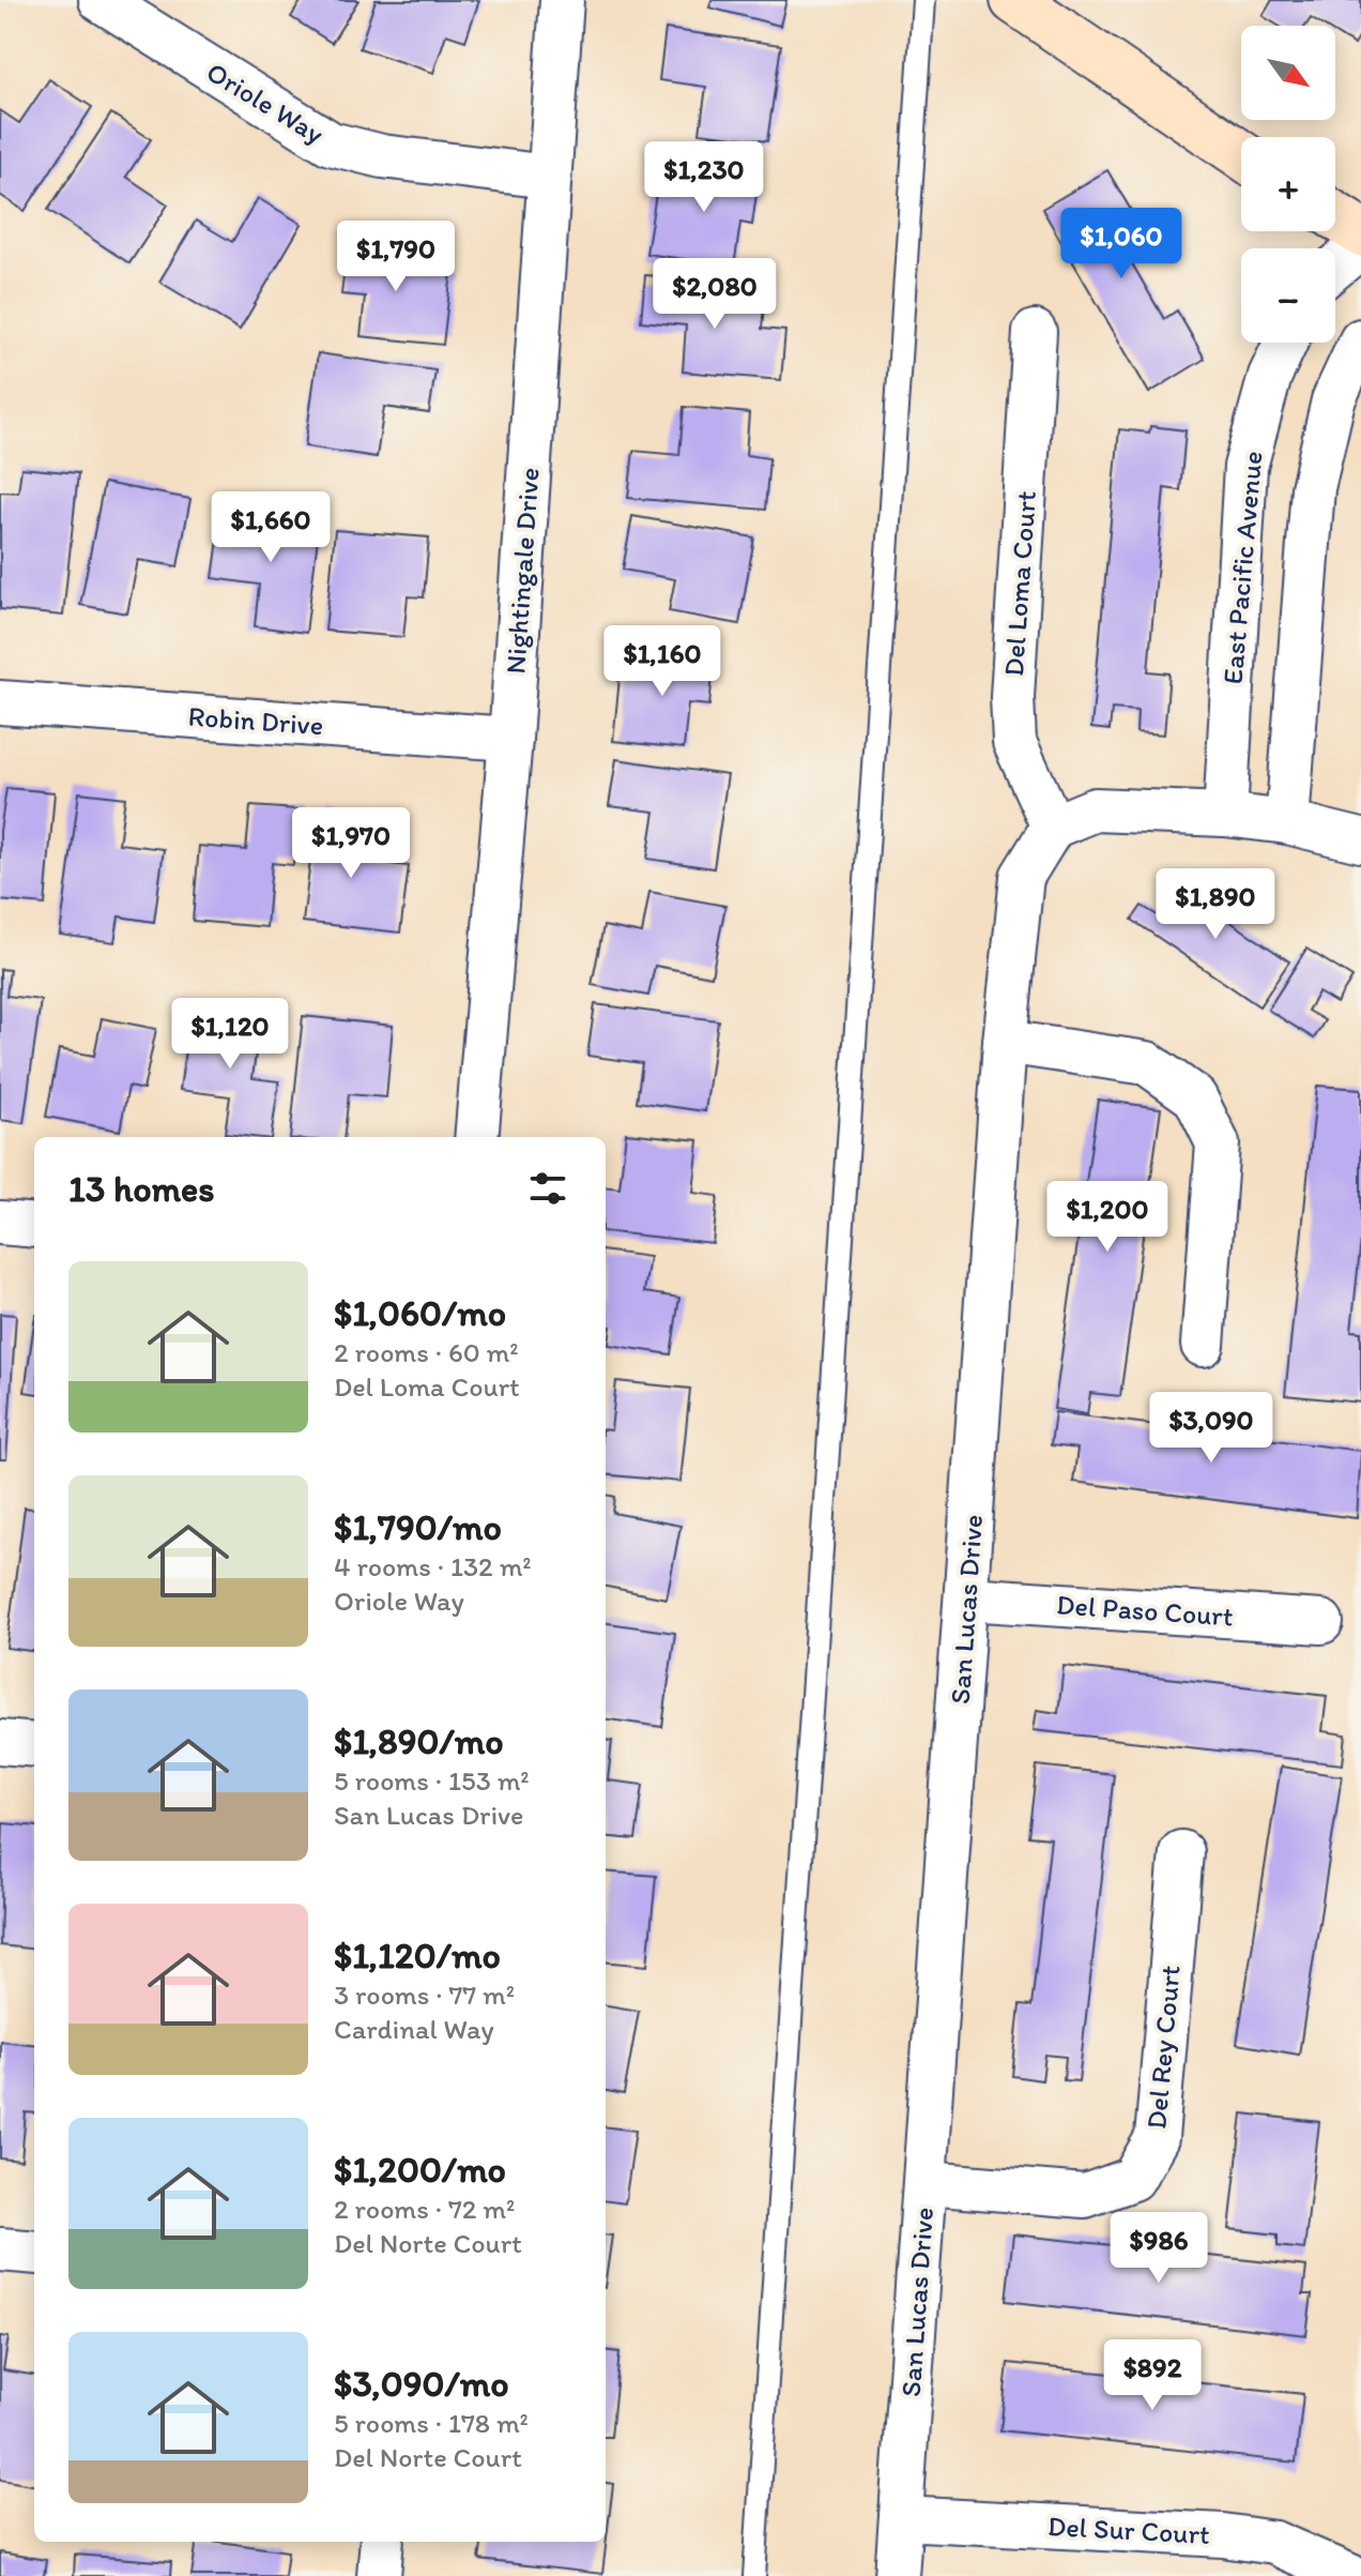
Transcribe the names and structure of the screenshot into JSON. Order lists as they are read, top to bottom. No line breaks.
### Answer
{"streets":{"street":["Oriole Way","East Pacific Avenue","Nightingale Drive","Del Loma Court","Robin Drive","San Lucas Drive","Del Paso Court","Del Rey Court","Del Sur Court"]},"crossings":[["Oriole Way","Nightingale Drive"],["Nightingale Drive","Robin Drive"],["Del Loma Court","San Lucas Drive"],["San Lucas Drive","Del Paso Court"],["San Lucas Drive","Del Rey Court"],["San Lucas Drive","Del Sur Court"]],"north":"bottom right","page":{"map_buttons":["+","−"],"price":["$1,230","$1,060","$1,790","$2,080","$1,660","$1,160","$1,970","$1,890","$1,120","$1,200","$3,090","$986","$892"],"heading":"13 homes","list":[{"name":"$1,060/mo","note":"2 rooms · 60 m² · Del Loma Court"},{"name":"$1,790/mo","note":"4 rooms · 132 m² · Oriole Way"},{"name":"$1,890/mo","note":"5 rooms · 153 m² · San Lucas Drive"},{"name":"$1,120/mo","note":"3 rooms · 77 m² · Cardinal Way"},{"name":"$1,200/mo","note":"2 rooms · 72 m² · Del Norte Court"},{"name":"$3,090/mo","note":"5 rooms · 178 m² · Del Norte Court"}]}}
